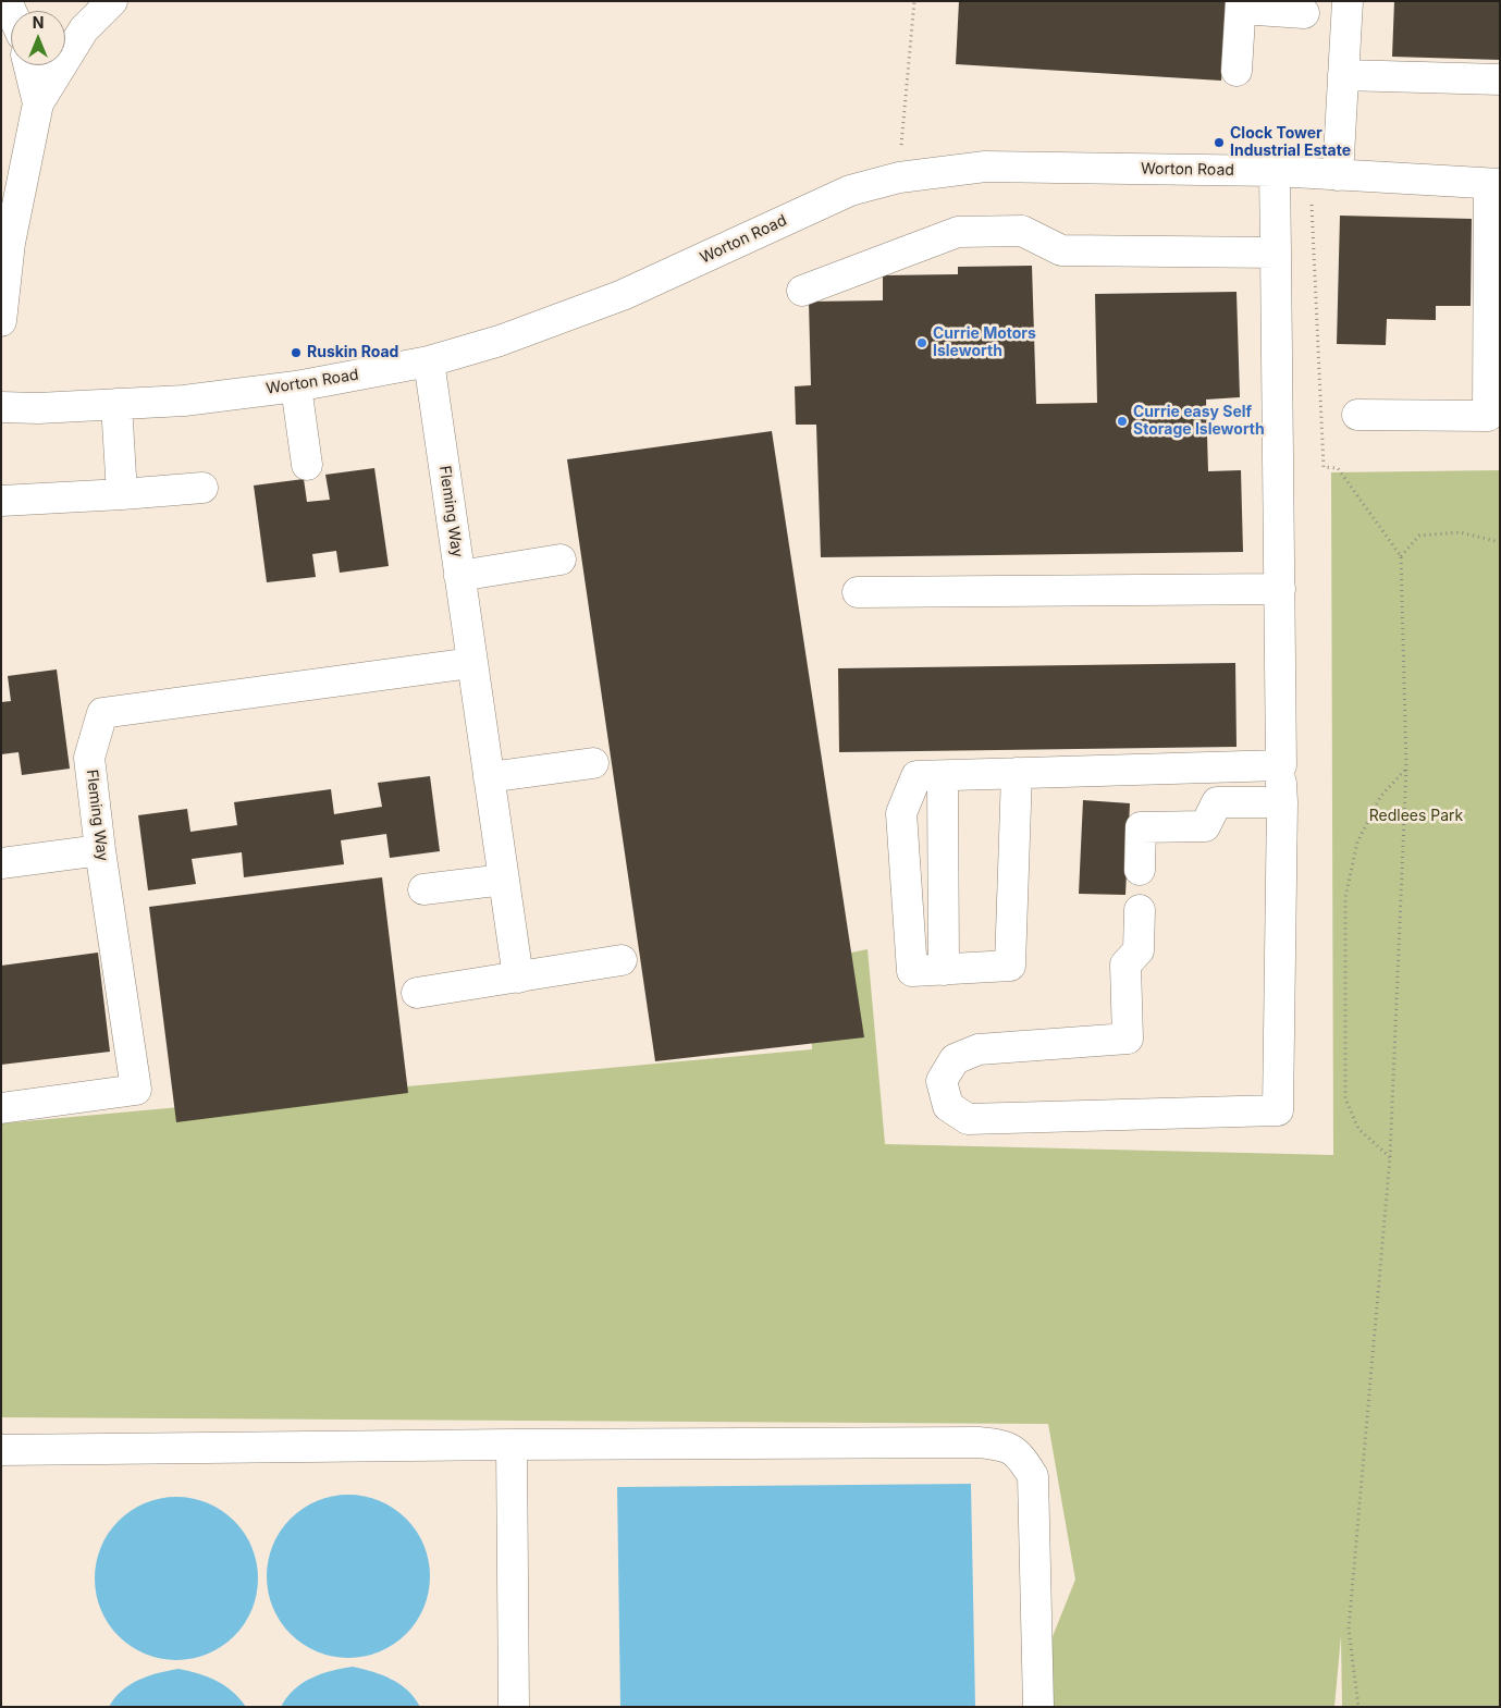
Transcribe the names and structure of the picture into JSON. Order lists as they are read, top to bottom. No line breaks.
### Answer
{"streets":{"street":["Worton Road","Fleming Way"]},"crossings":[["Worton Road","Fleming Way"]],"parks":["Redlees Park"],"places":["Clock Tower Industrial Estate","Currie Motors Isleworth","Ruskin Road","Currie easy Self Storage Isleworth"],"north":"top"}
